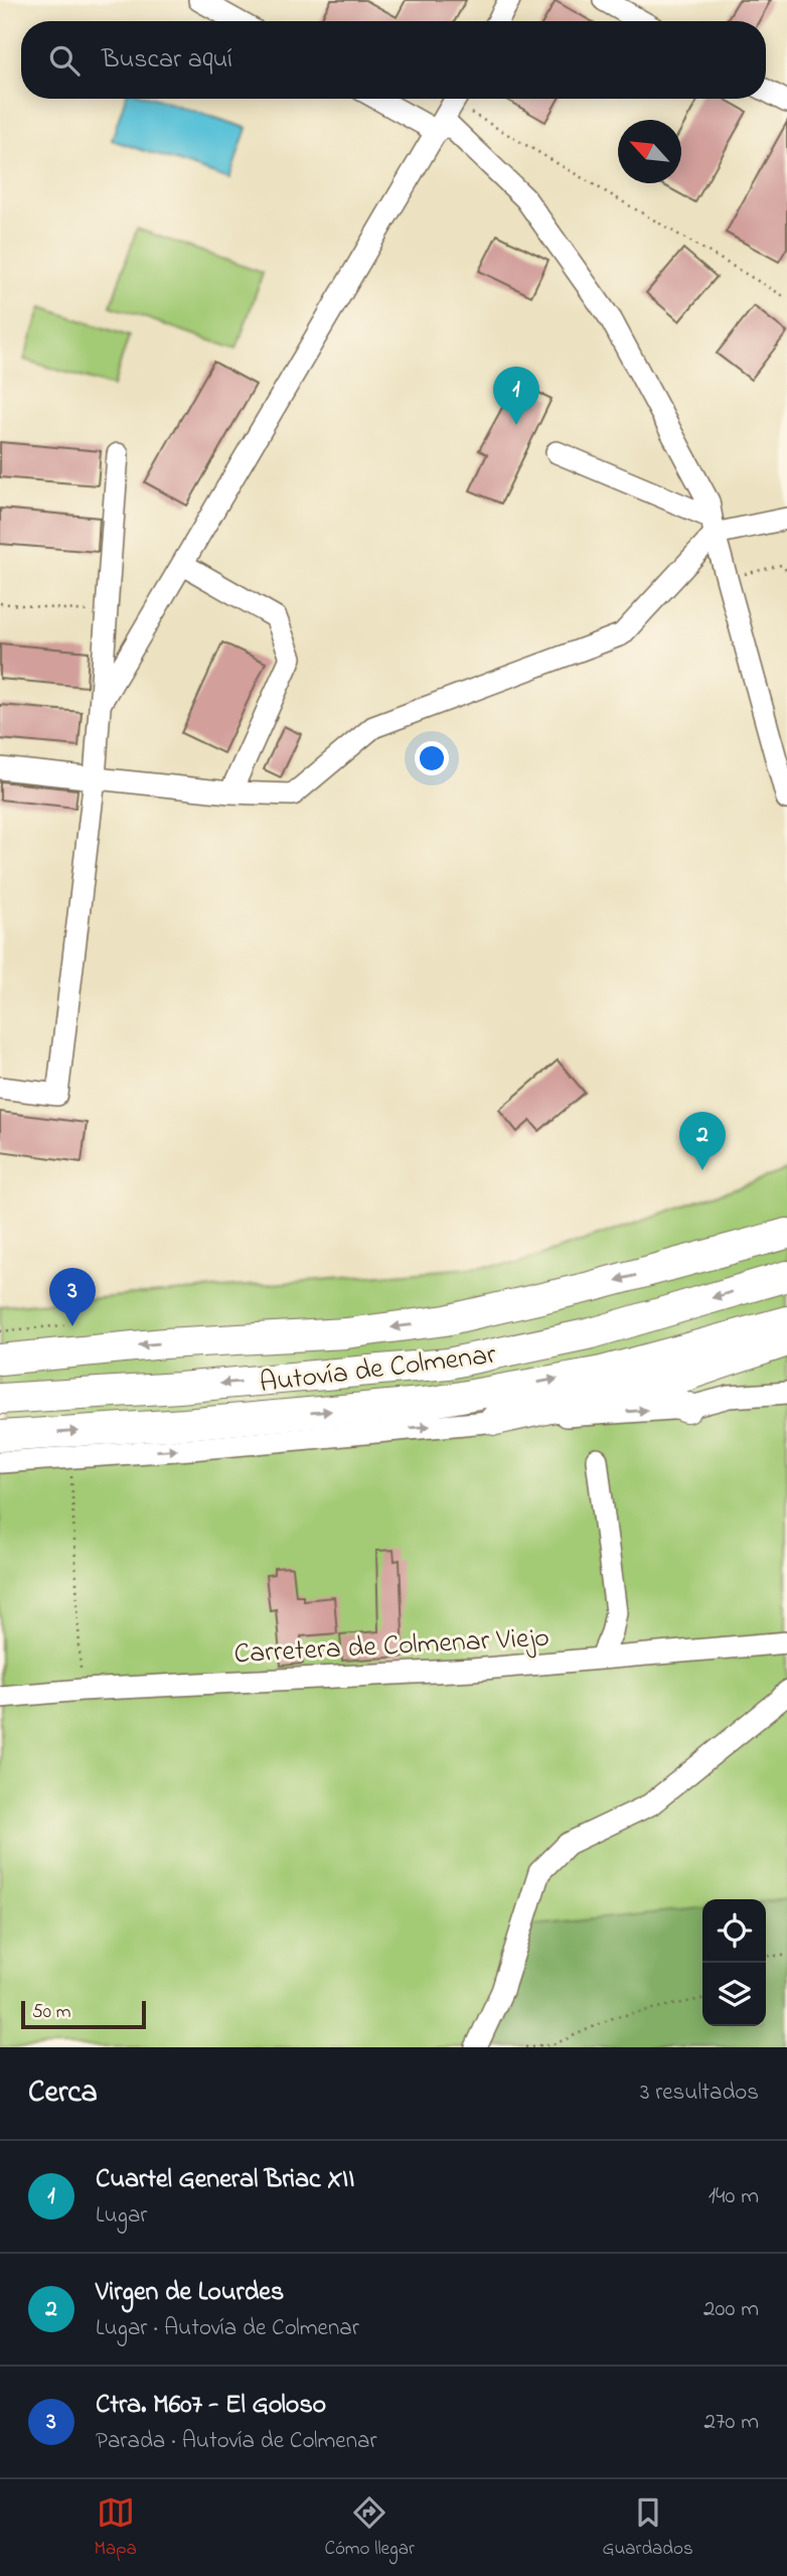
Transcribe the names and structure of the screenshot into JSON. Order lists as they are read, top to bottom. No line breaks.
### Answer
{"streets":{"highway":["Autovía de Colmenar"],"street":["Carretera de Colmenar Viejo"]},"scale_bar":"50 m","north":"top left","page":{"search":"Buscar aquí","pins":["1","2","3"],"scale":"50 m","heading":["Cerca","3 resultados"],"list":[{"mark":"1","name":"Cuartel General Briac XII","note":"Lugar","value":"140 m"},{"mark":"2","name":"Virgen de Lourdes","note":"Lugar · Autovía de Colmenar","value":"200 m"},{"mark":"3","name":"Ctra. M607 - El Goloso","note":"Parada · Autovía de Colmenar","value":"270 m"}],"nav":["Mapa","Cómo llegar","Guardados"]}}
